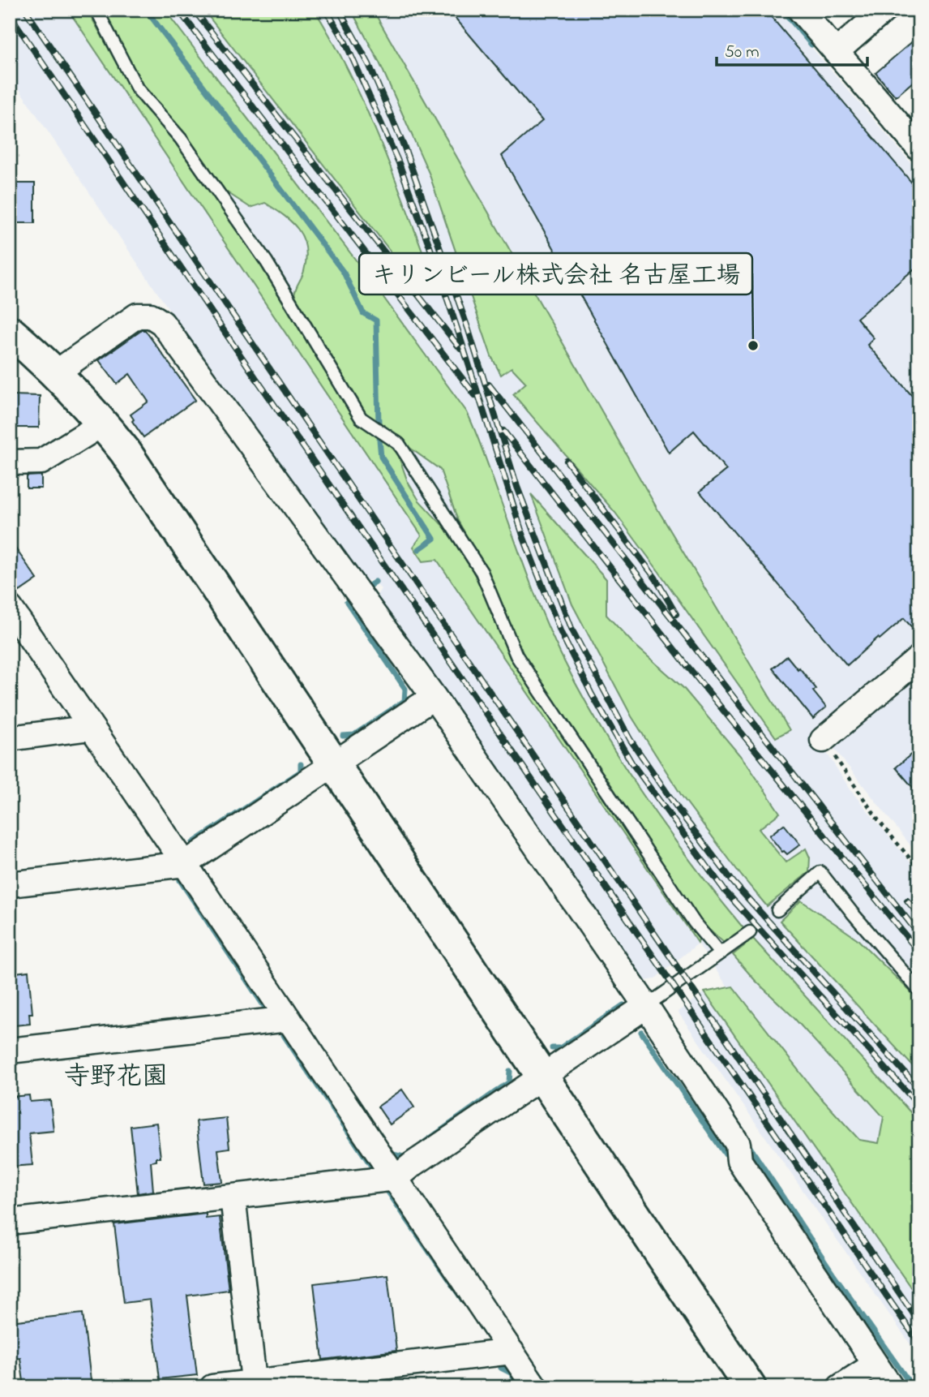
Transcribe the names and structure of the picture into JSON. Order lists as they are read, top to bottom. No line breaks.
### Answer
{"districts":["寺野花園"],"places":["キリンビール株式会社 名古屋工場"],"scale_bar":"50 m"}
